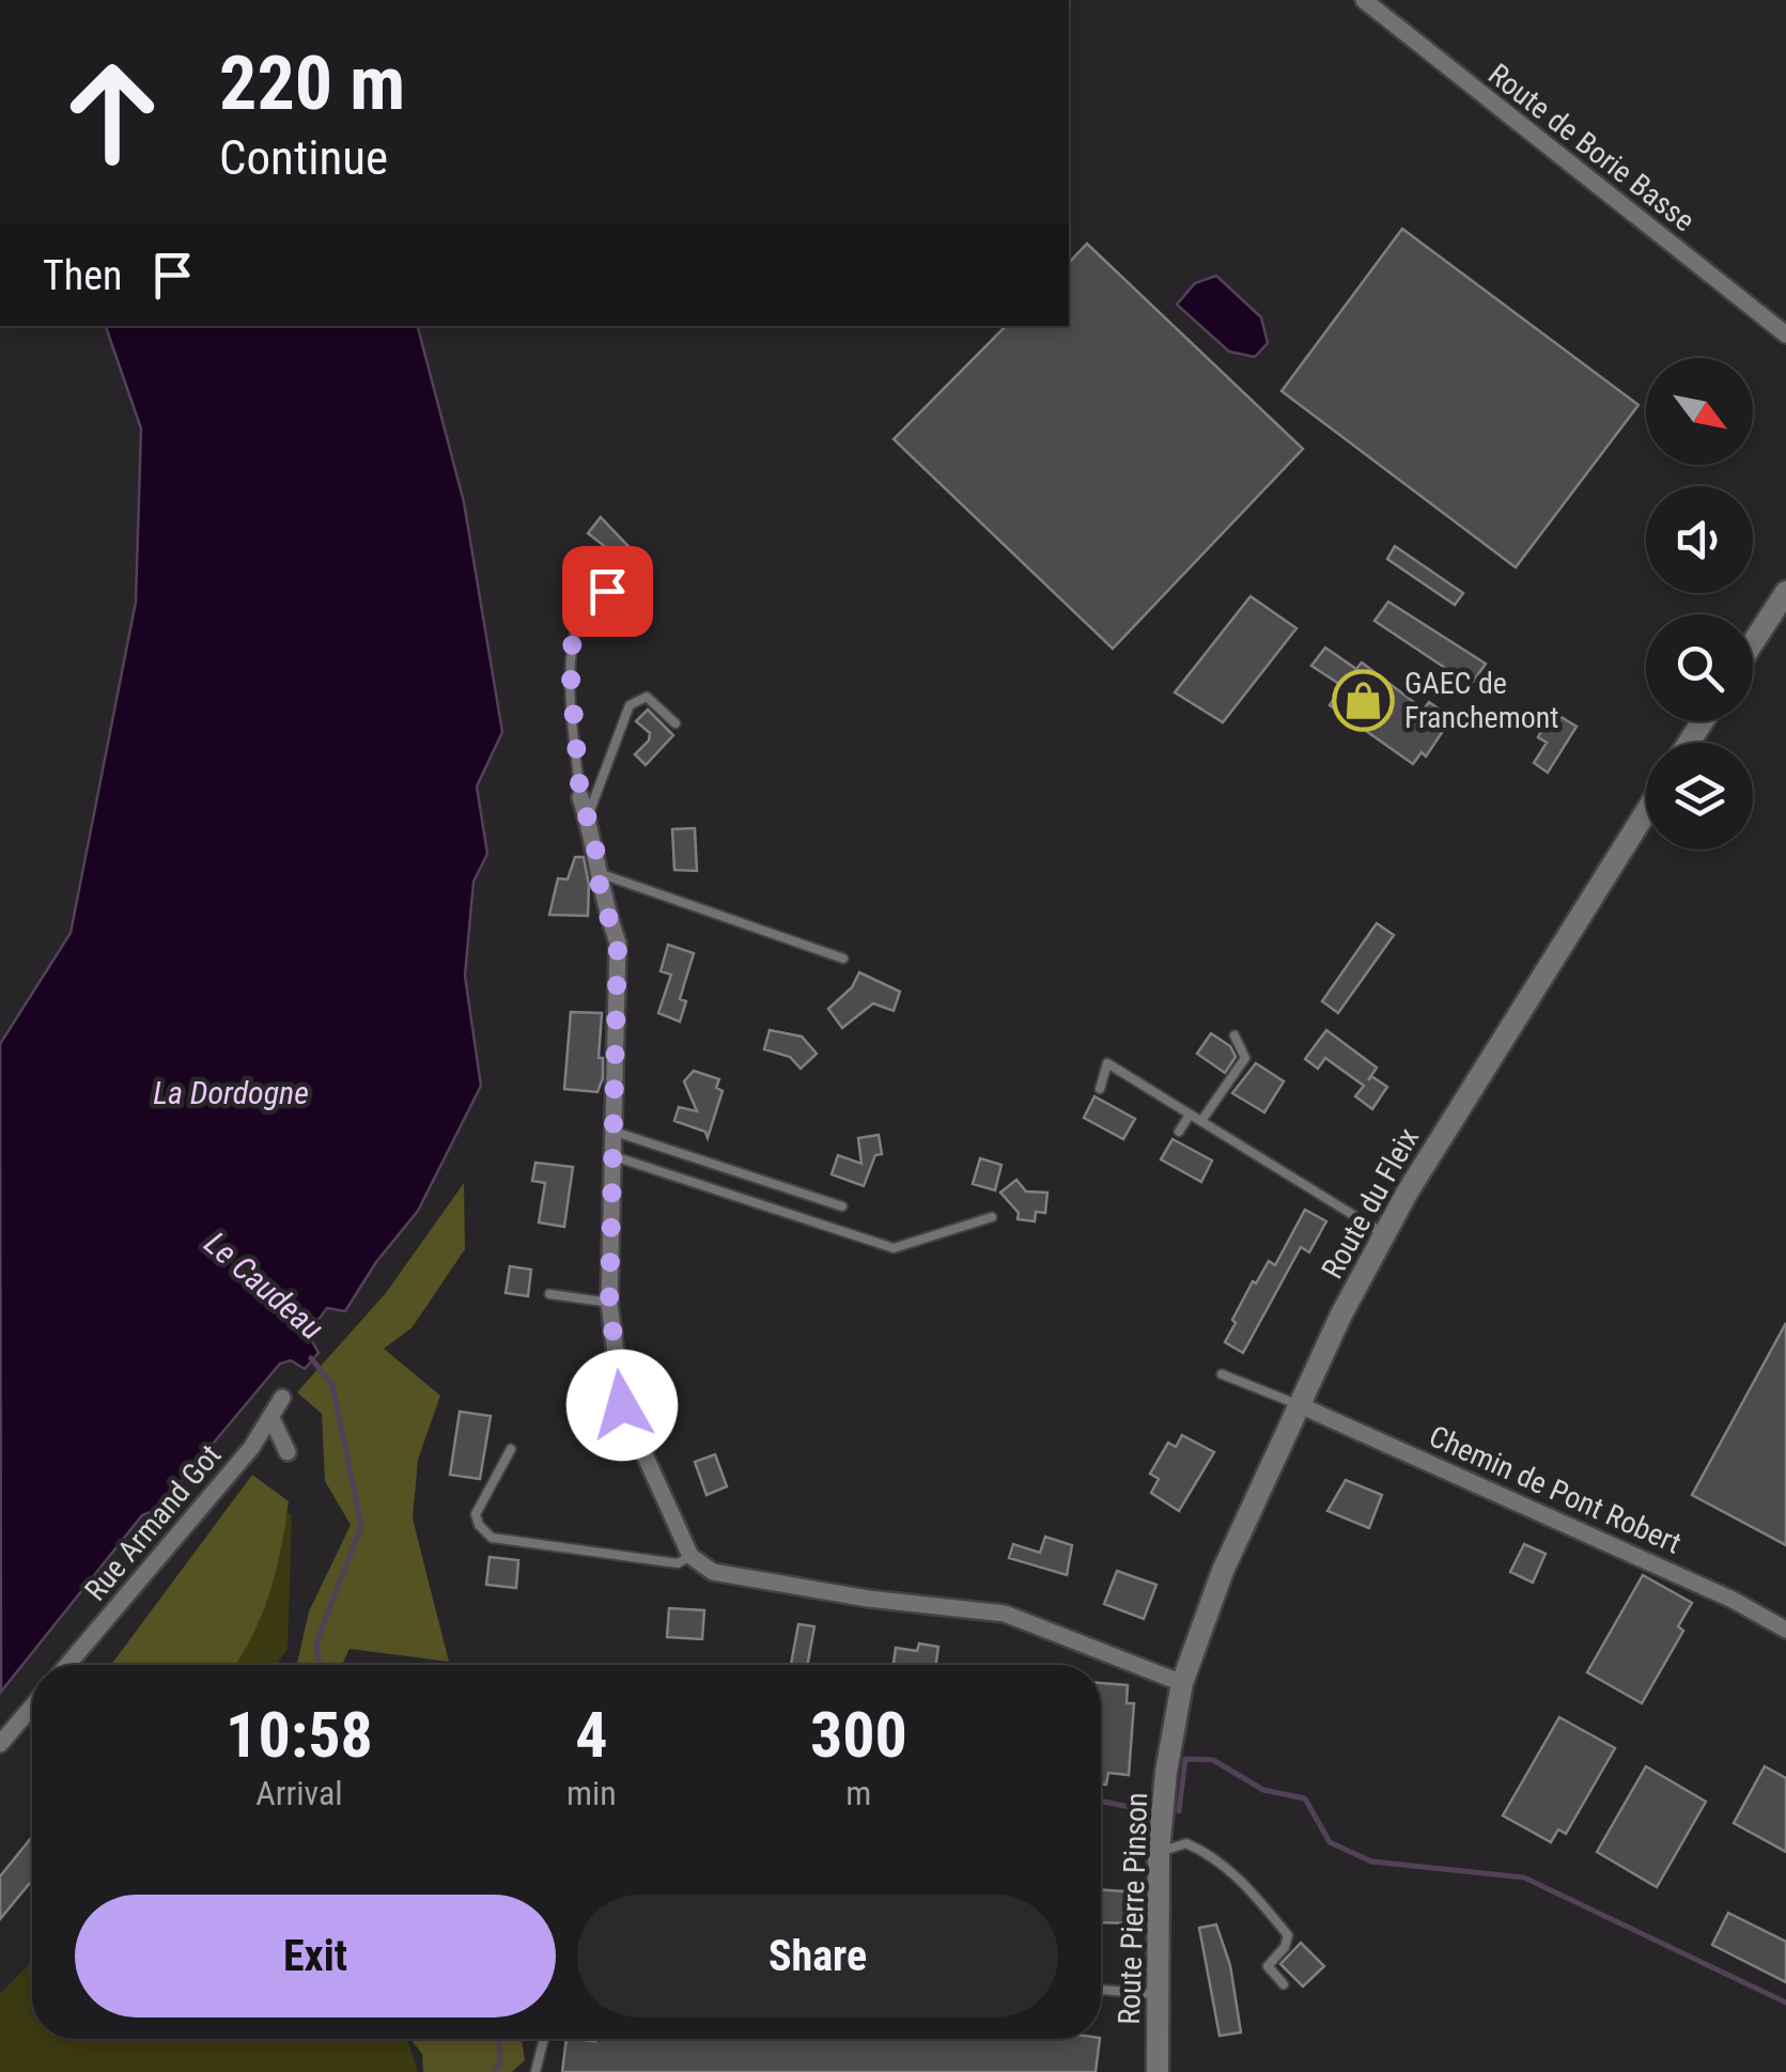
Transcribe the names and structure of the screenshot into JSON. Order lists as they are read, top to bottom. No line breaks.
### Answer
{"streets":{"main road":["Route du Fleix","Route Pierre Pinson"],"street":["Route de Borie Basse","Chemin de Pont Robert","Rue Armand Got"]},"crossings":[["Route du Fleix","Chemin de Pont Robert"],["Route du Fleix","Route Pierre Pinson"]],"water":["La Dordogne","Le Caudeau"],"places":{"shop":["GAEC de Franchemont"]},"north":"bottom right","page":{"turn":["220 m","Continue"],"then":"Then","eta":["10:58","Arrival","4","min","300","m"],"buttons":["Exit","Share"]}}
